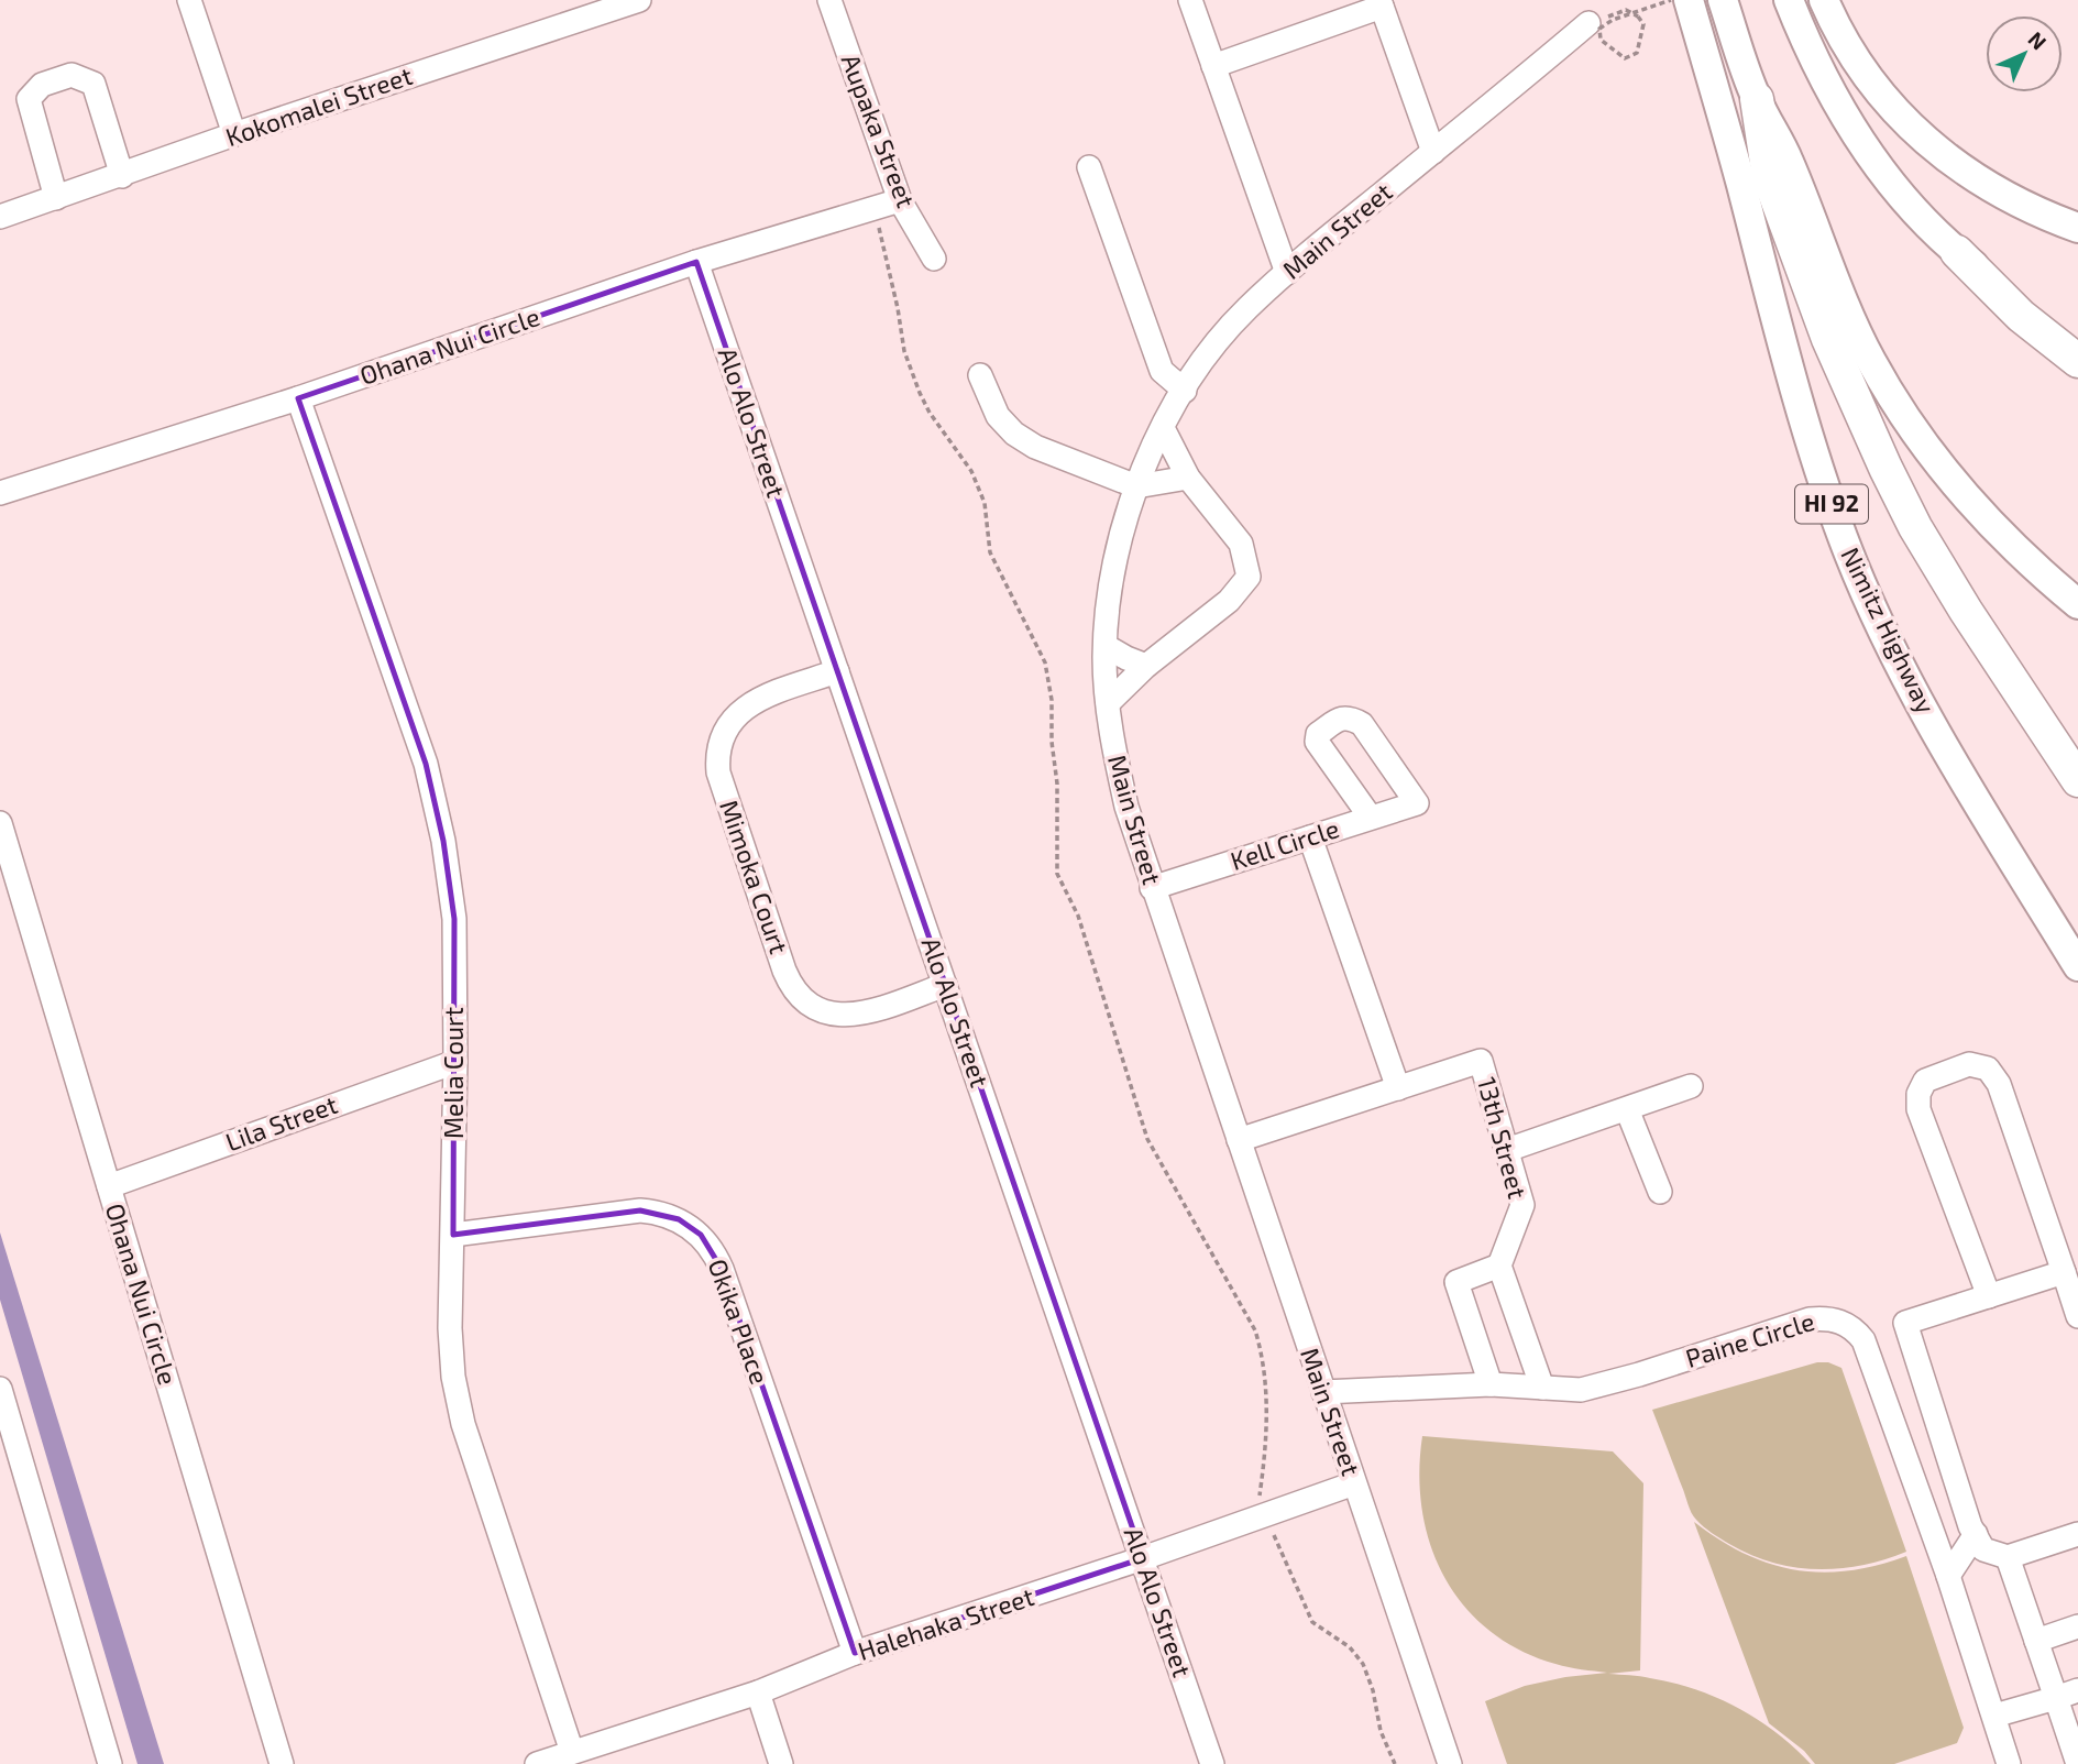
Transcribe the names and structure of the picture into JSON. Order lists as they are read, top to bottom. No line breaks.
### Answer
{"streets":{"main road":["HI 92","Nimitz Highway"],"street":["Kokomalei Street","Aupaka Street","Main Street","Ohana Nui Circle","Alo Alo Street","Kell Circle","Mimoka Court","Melia Court","Lila Street","13th Street","Okika Place","Paine Circle","Halehaka Street"]},"crossings":[["Aupaka Street","Ohana Nui Circle"],["Main Street","Kell Circle"],["Main Street","Paine Circle"],["Main Street","Halehaka Street"],["Ohana Nui Circle","Alo Alo Street"],["Ohana Nui Circle","Melia Court"],["Ohana Nui Circle","Lila Street"],["Alo Alo Street","Mimoka Court"],["Alo Alo Street","Halehaka Street"],["Melia Court","Lila Street"],["Melia Court","Okika Place"],["Melia Court","Halehaka Street"],["Okika Place","Halehaka Street"]],"north":"top right"}
